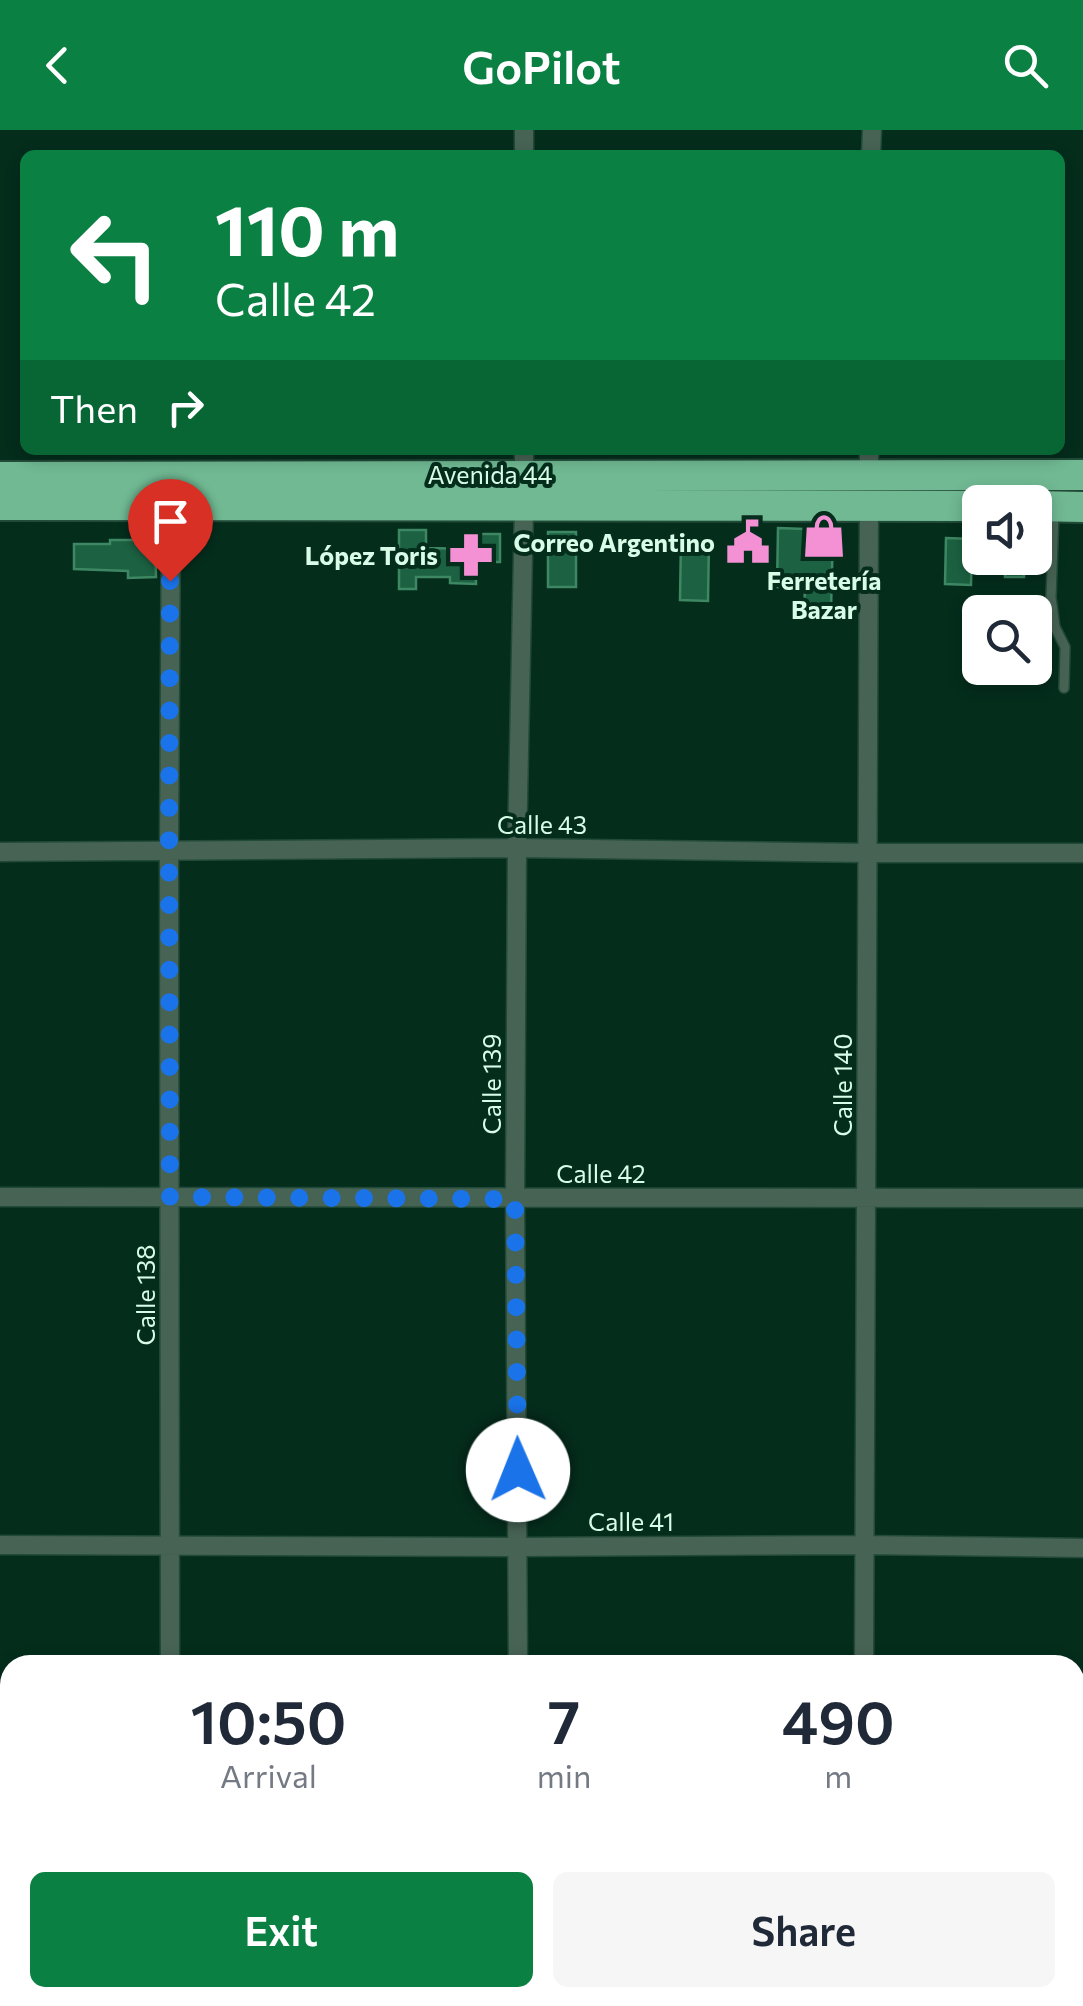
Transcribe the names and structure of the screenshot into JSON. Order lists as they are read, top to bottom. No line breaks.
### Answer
{"streets":{"highway":["Avenida 44"],"street":["Calle 43","Calle 139","Calle 140","Calle 42","Calle 138","Calle 41"]},"crossings":[["Avenida 44","Calle 139"],["Avenida 44","Calle 140"],["Avenida 44","Calle 138"],["Calle 43","Calle 139"],["Calle 43","Calle 140"],["Calle 43","Calle 138"],["Calle 139","Calle 42"],["Calle 139","Calle 41"],["Calle 140","Calle 42"],["Calle 140","Calle 41"],["Calle 42","Calle 138"],["Calle 138","Calle 41"]],"places":{"shop":["Ferretería Bazar"],"public building":["Correo Argentino"],"pharmacy":["López Toris"]},"page":{"header":"GoPilot","turn":["110 m","Calle 42"],"then":"Then","eta":["10:50","Arrival","7","min","490","m"],"buttons":["Exit","Share"]}}
